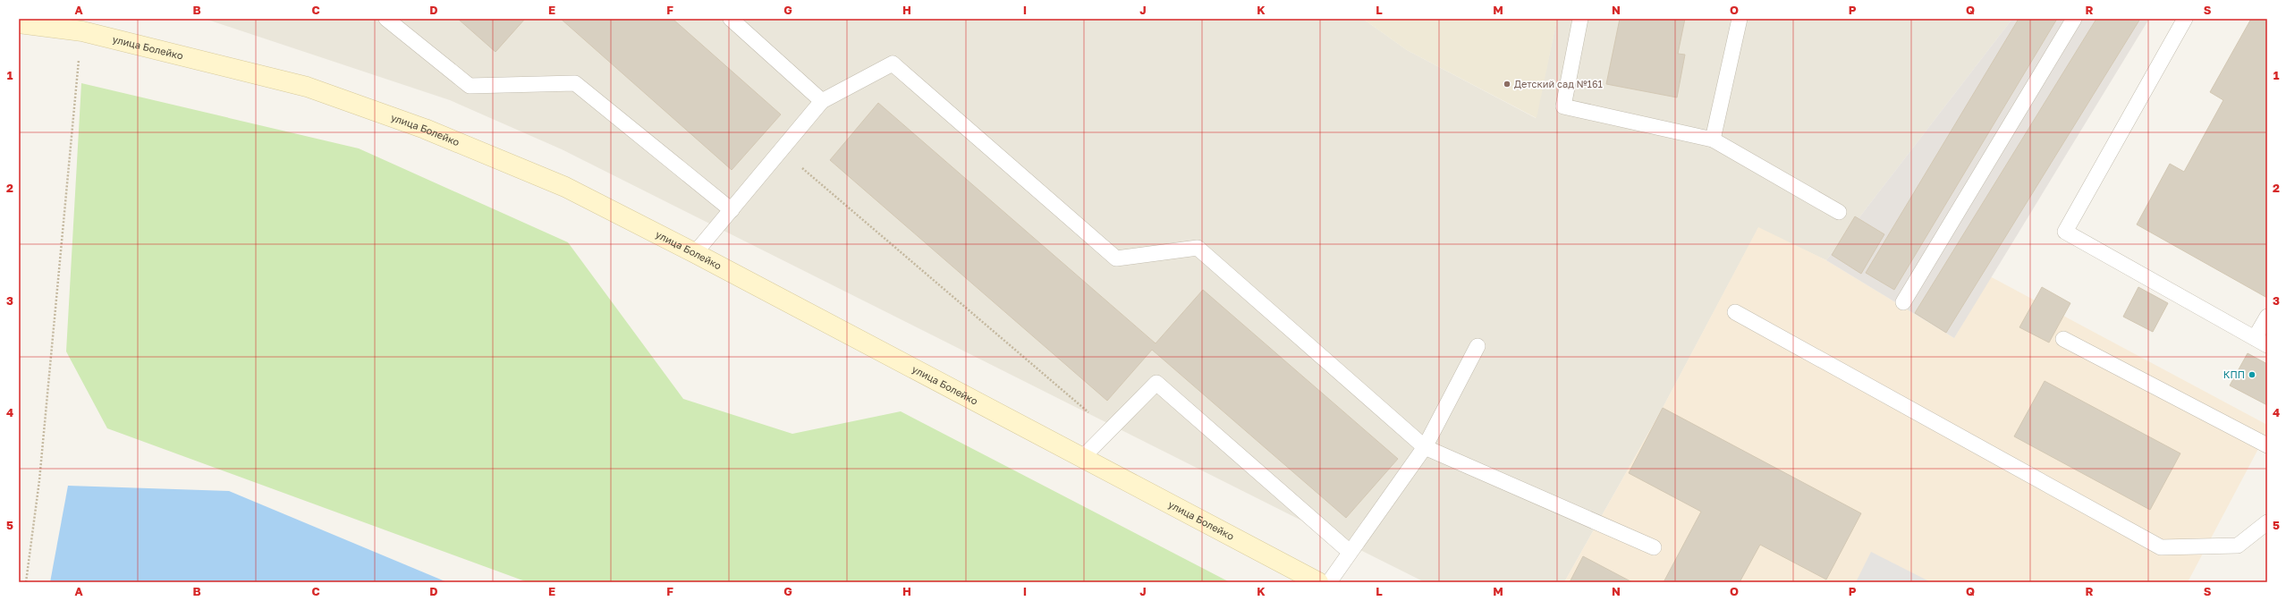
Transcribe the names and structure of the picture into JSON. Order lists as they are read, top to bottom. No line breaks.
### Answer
{"streets":{"street":["улица Болейко"]},"places":["Детский сад №161","КПП"],"grid":{"columns":["A","B","C","D","E","F","G","H","I","J","K","L","M","N","O","P","Q","R","S"],"rows":["1","2","3","4","5"]}}
